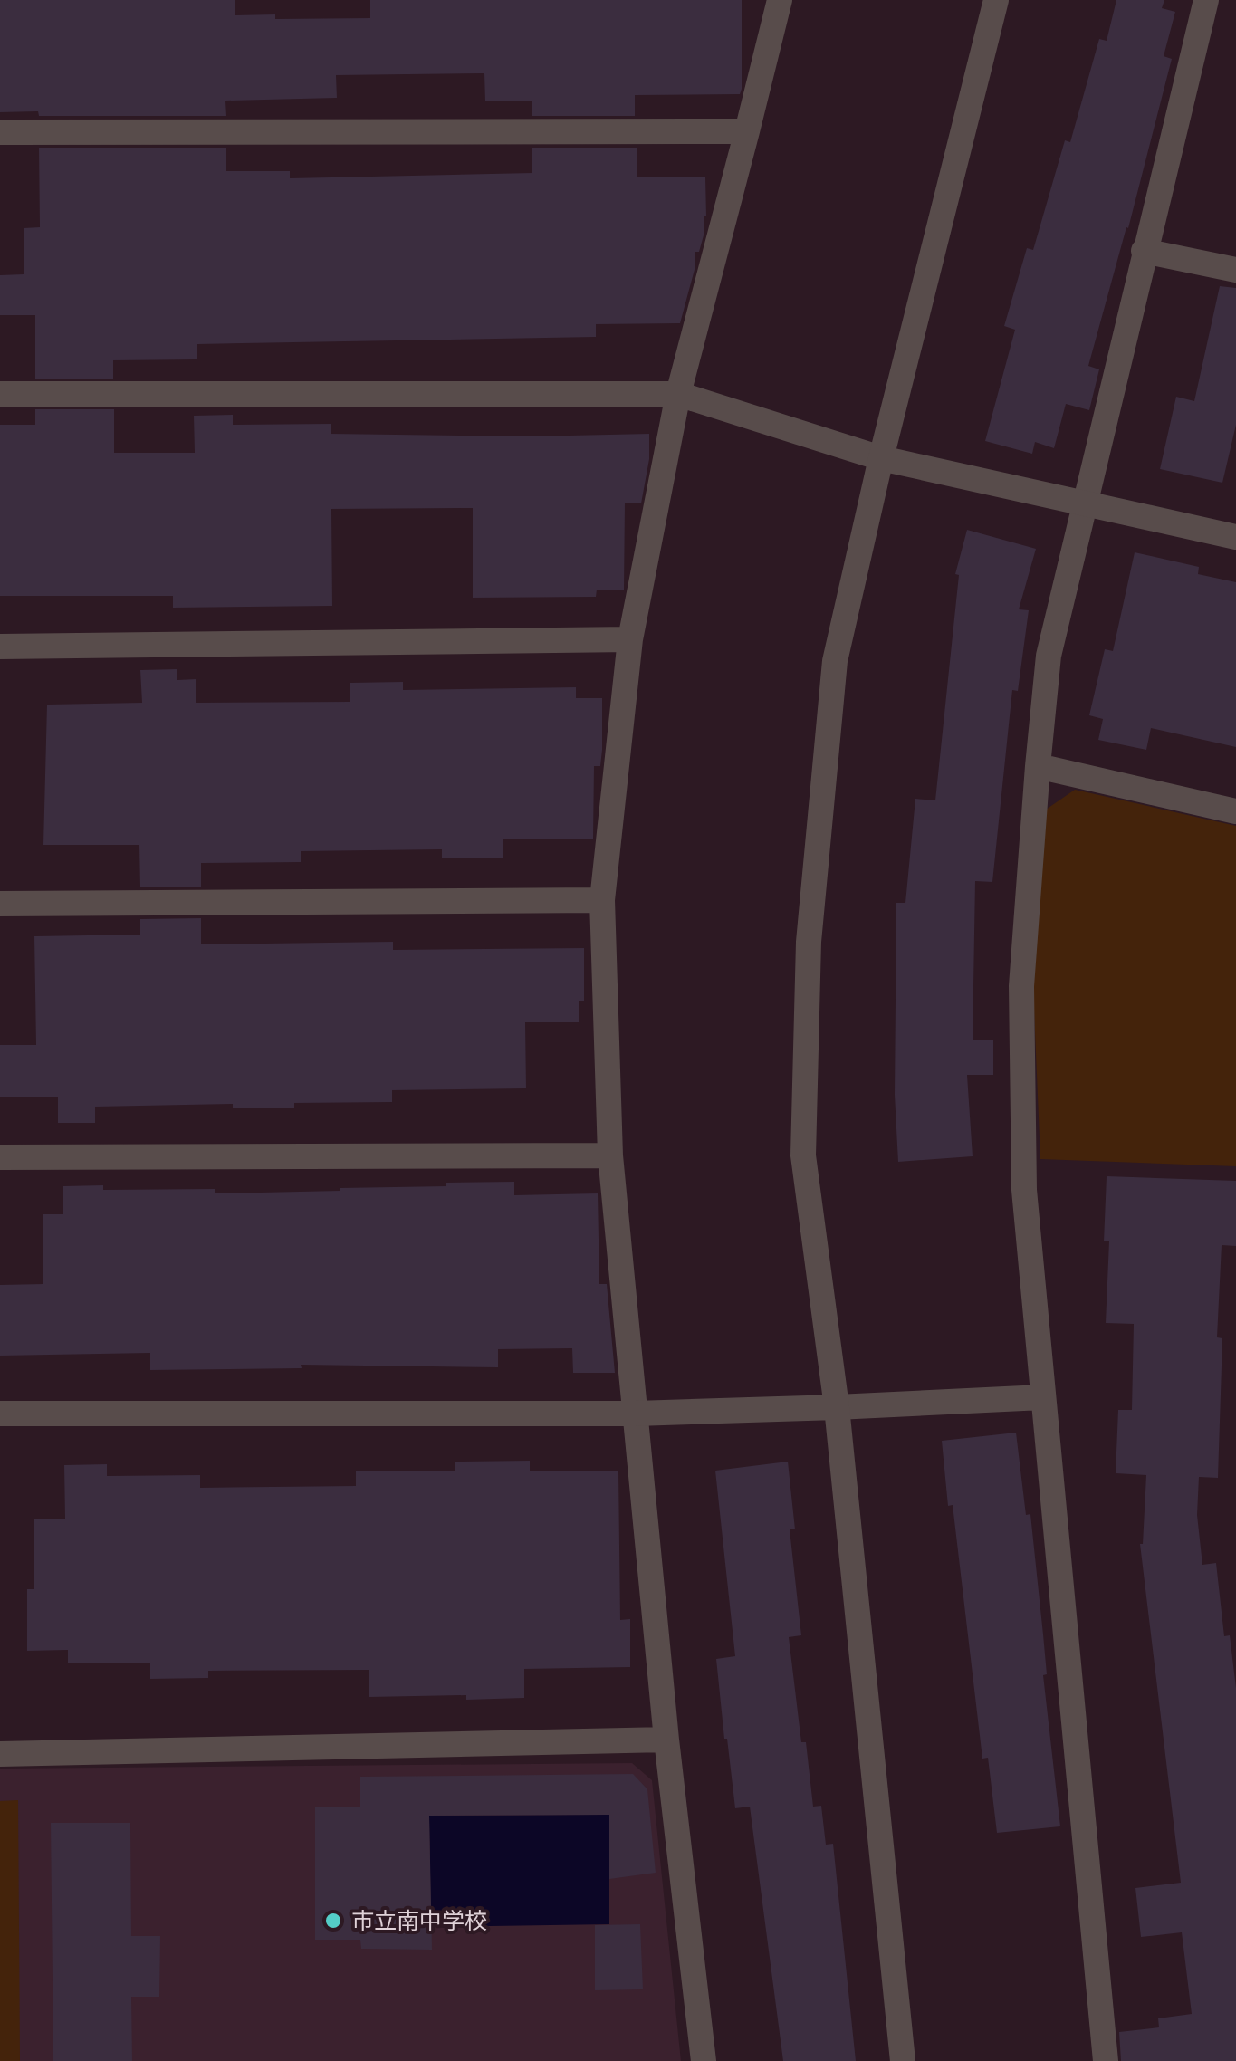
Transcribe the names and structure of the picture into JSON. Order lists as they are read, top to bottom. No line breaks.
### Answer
{"places":["市立南中学校"]}
